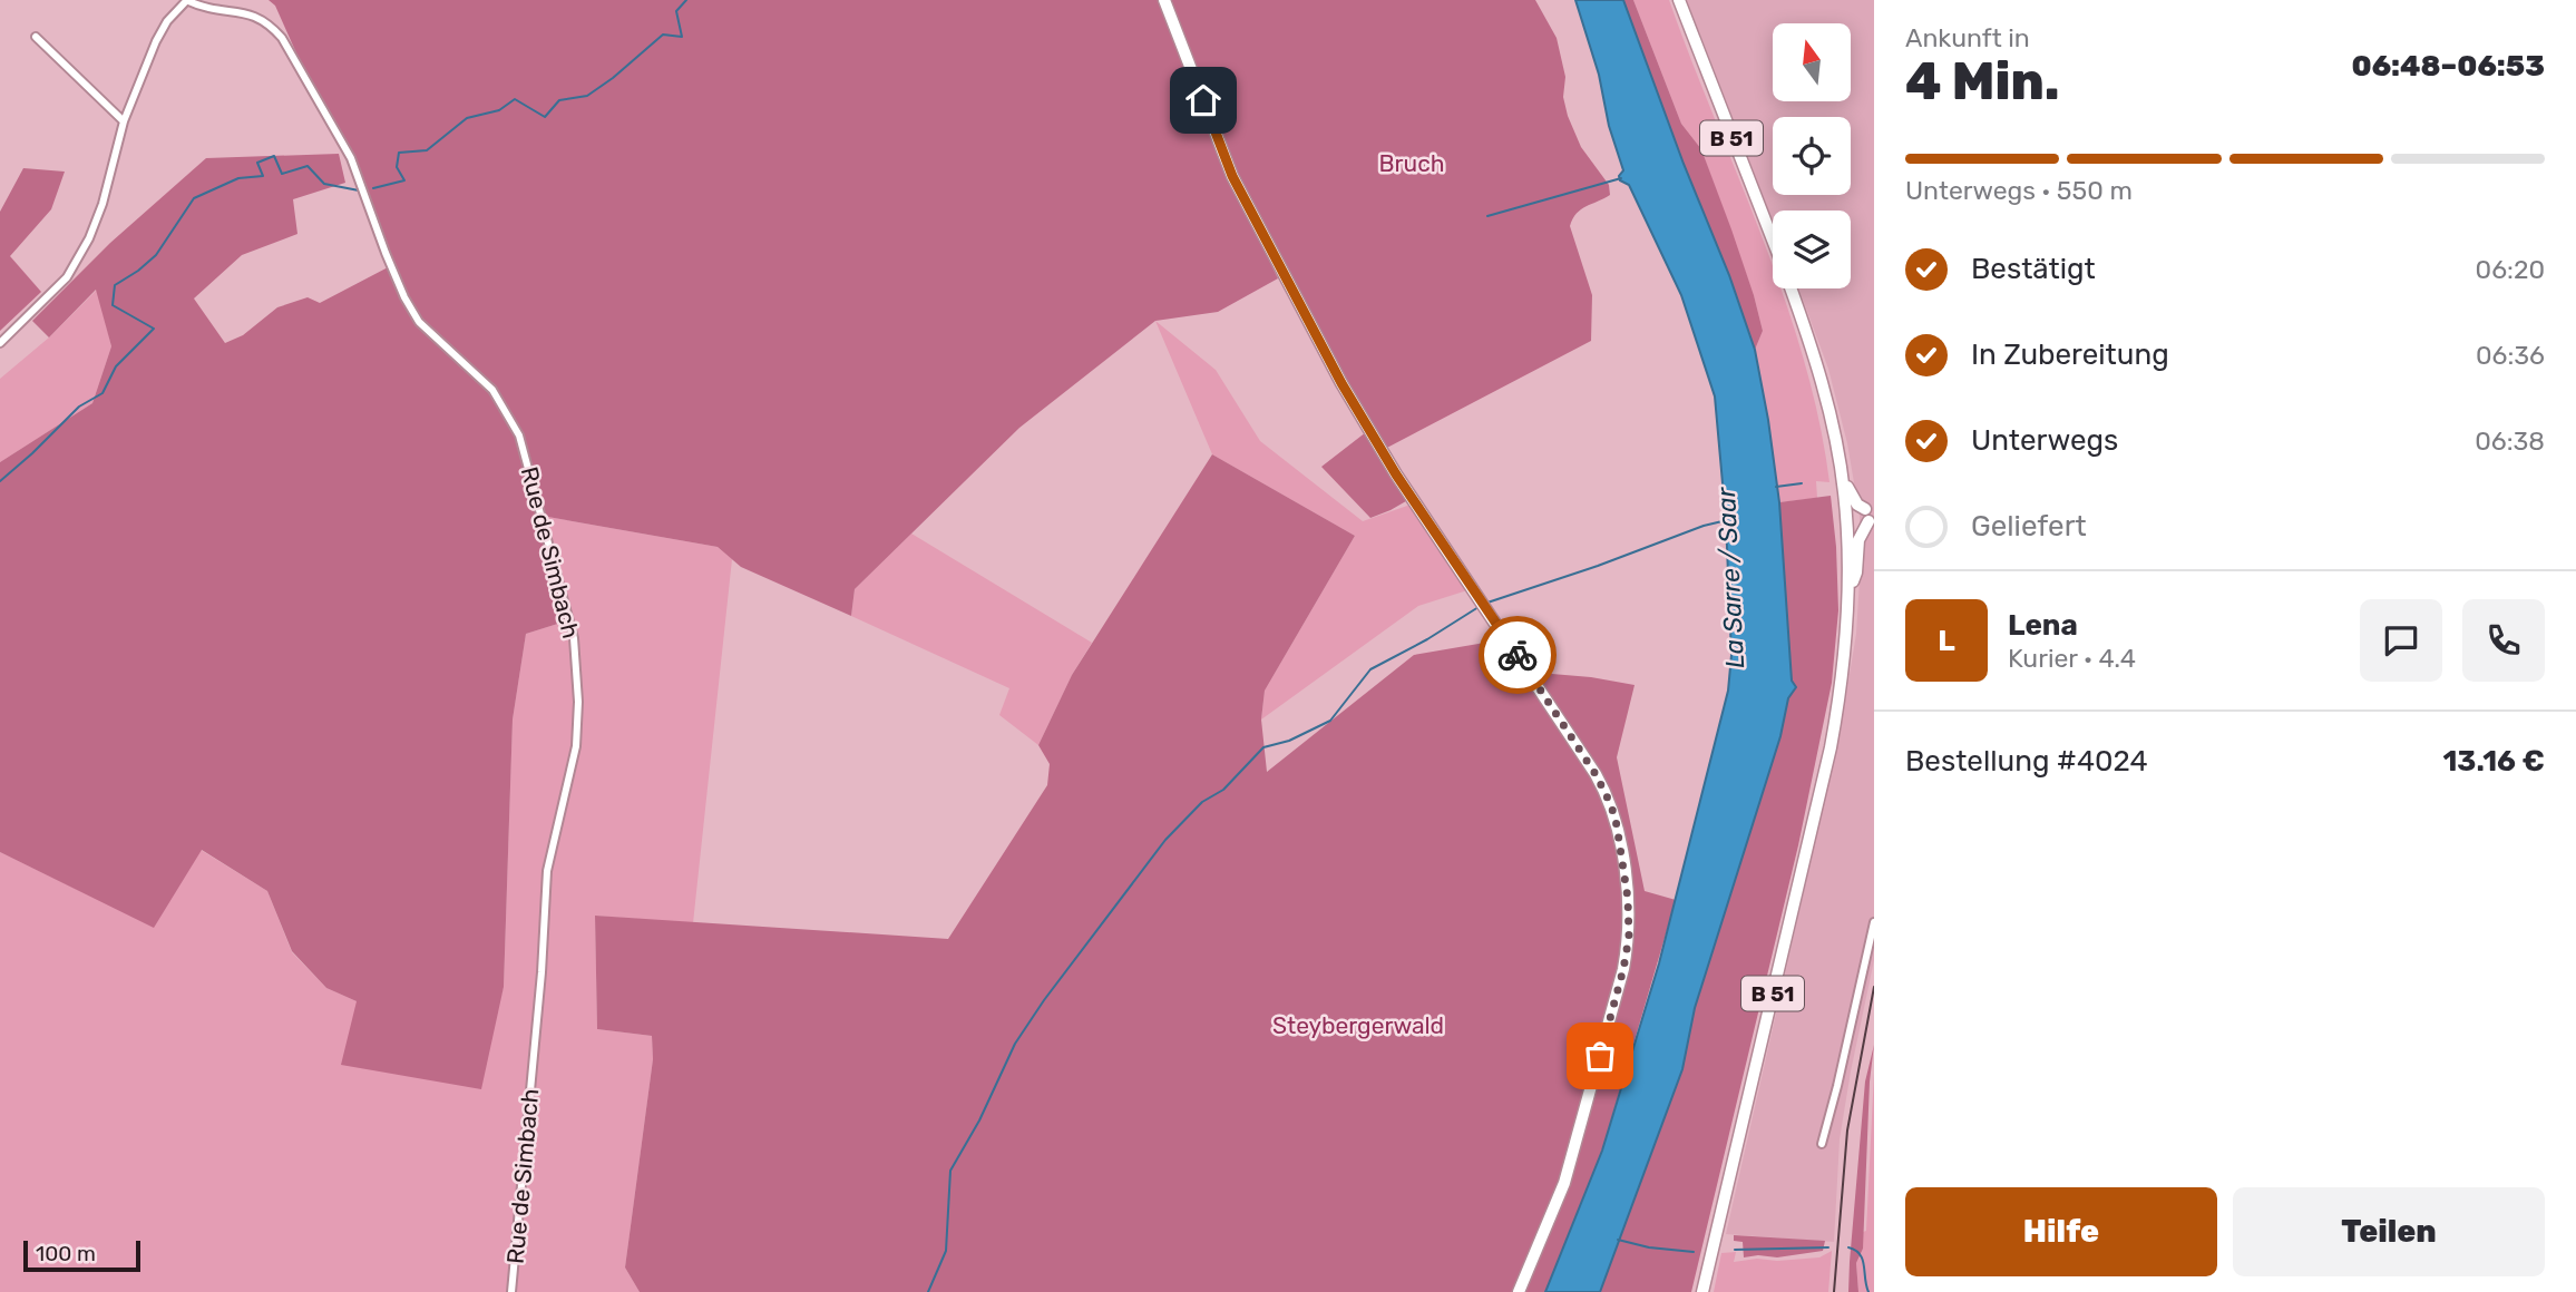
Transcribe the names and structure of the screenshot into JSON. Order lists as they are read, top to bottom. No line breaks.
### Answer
{"streets":{"main road":["B 51"],"street":["Rue de Simbach"]},"water":["La Sarre / Saar"],"parks":["Bruch","Steybergerwald"],"scale_bar":"100 m","north":"top","page":{"heading":["4 Min.","Ankunft in","06:48–06:53"],"panel":["Lena","Kurier · 4.4","Bestellung #4024","13.16 €"],"bar":"Unterwegs · 550 m","list":[["Bestätigt","06:20"],["In Zubereitung","06:36"],["Unterwegs","06:38"],"Geliefert"],"round":"L","buttons":["Hilfe","Teilen"],"scale":"100 m"}}
